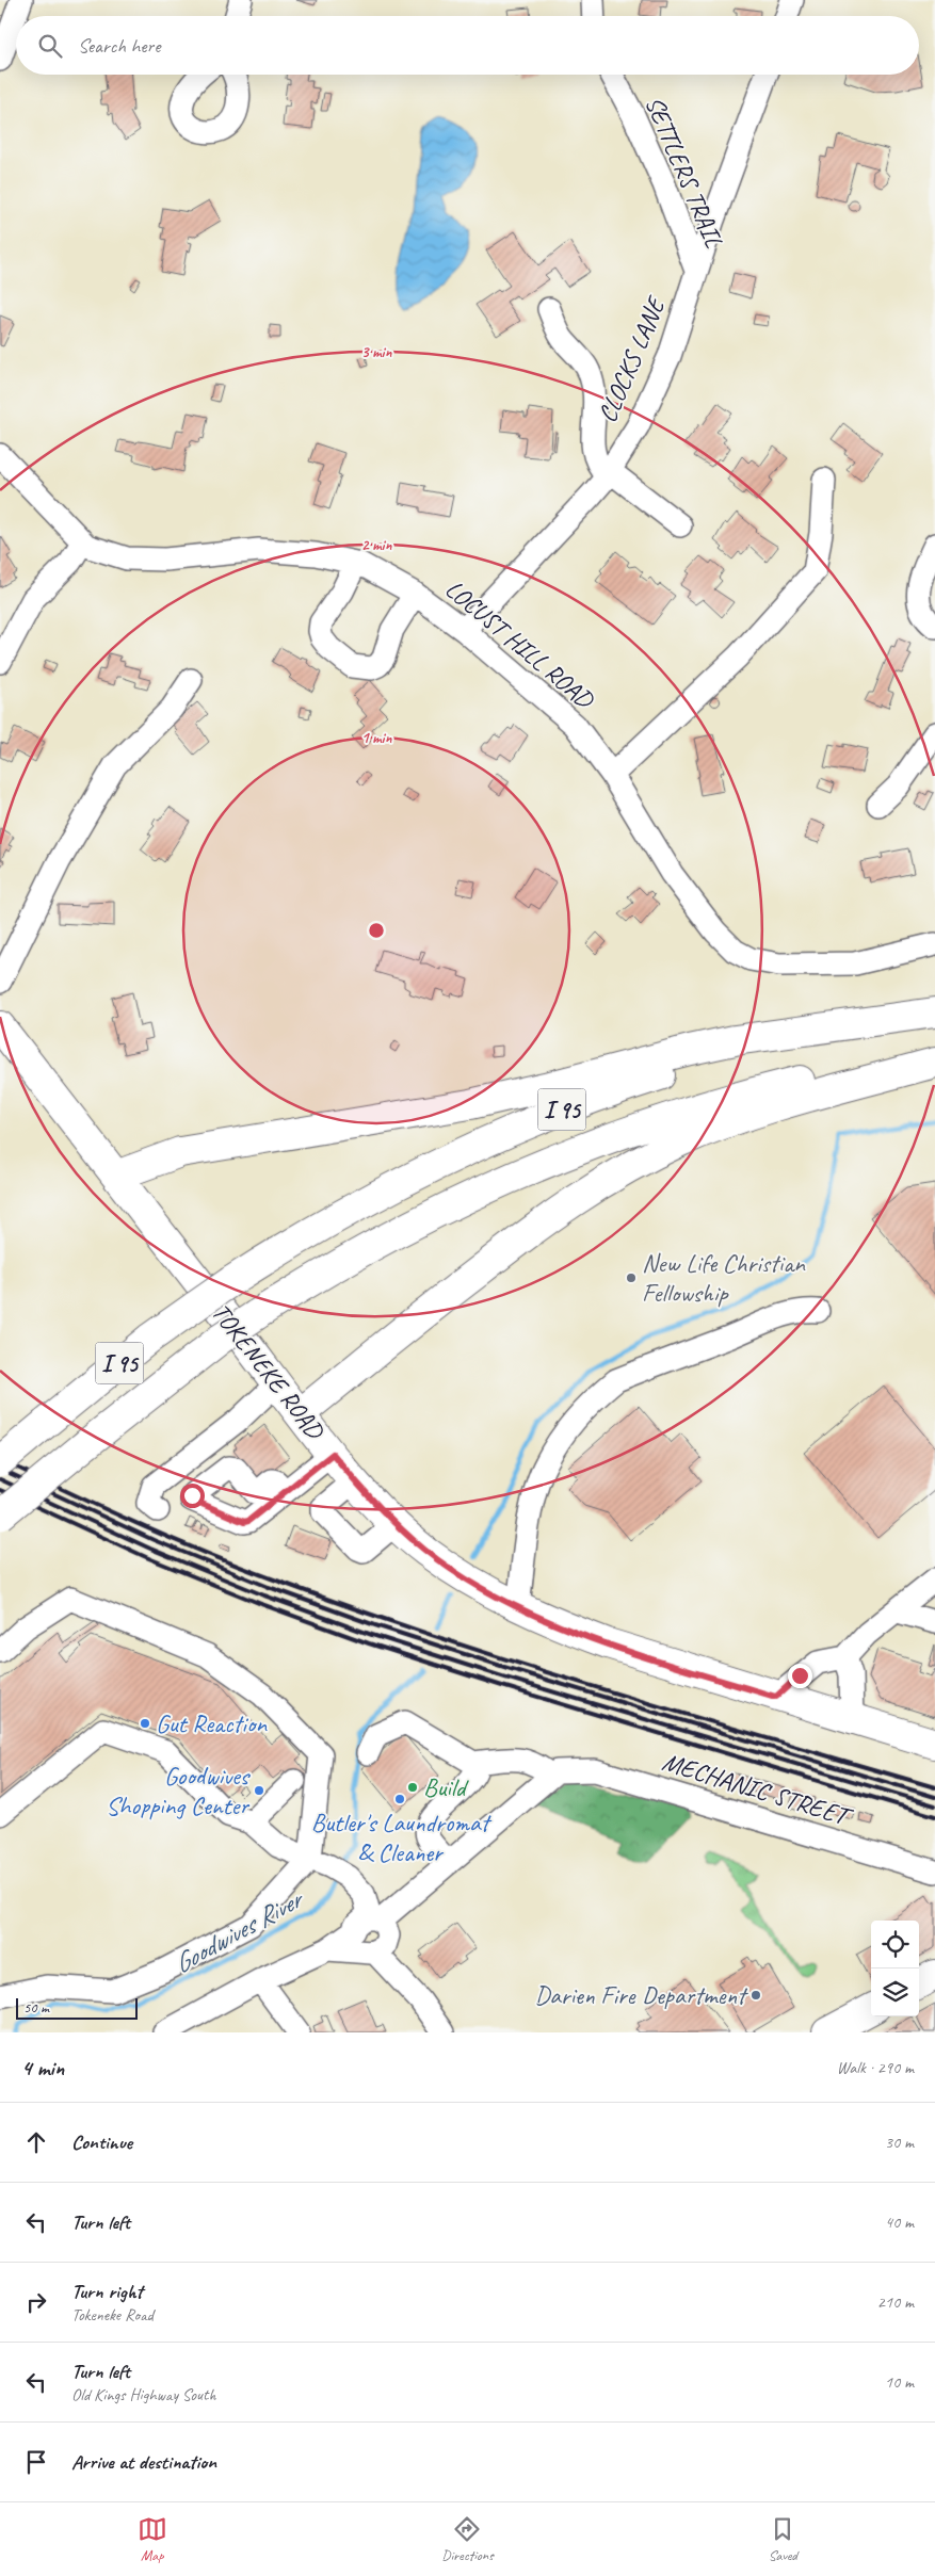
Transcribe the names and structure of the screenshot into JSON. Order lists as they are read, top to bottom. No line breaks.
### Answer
{"streets":{"main road":["I 95","TOKENEKE ROAD"],"street":["SETTLERS TRAIL","CLOCKS LANE","LOCUST HILL ROAD","MECHANIC STREET"]},"crossings":[["SETTLERS TRAIL","CLOCKS LANE"],["CLOCKS LANE","LOCUST HILL ROAD"]],"water":["Goodwives River"],"places":["New Life Christian Fellowship","Gut Reaction","Build","Goodwives Shopping Center","Butler's Laundromat & Cleaner","Darien Fire Department"],"scale_bar":"50 m","page":{"search":"Search here","scale":"50 m","heading":["4 min","Walk · 290 m"],"list":[["Continue","30 m"],["Turn left","40 m"],["Turn right","Tokeneke Road","210 m"],["Turn left","Old Kings Highway South","10 m"],"Arrive at destination"],"nav":["Map","Directions","Saved"]},"rings":["3 min","2 min","1 min"]}
